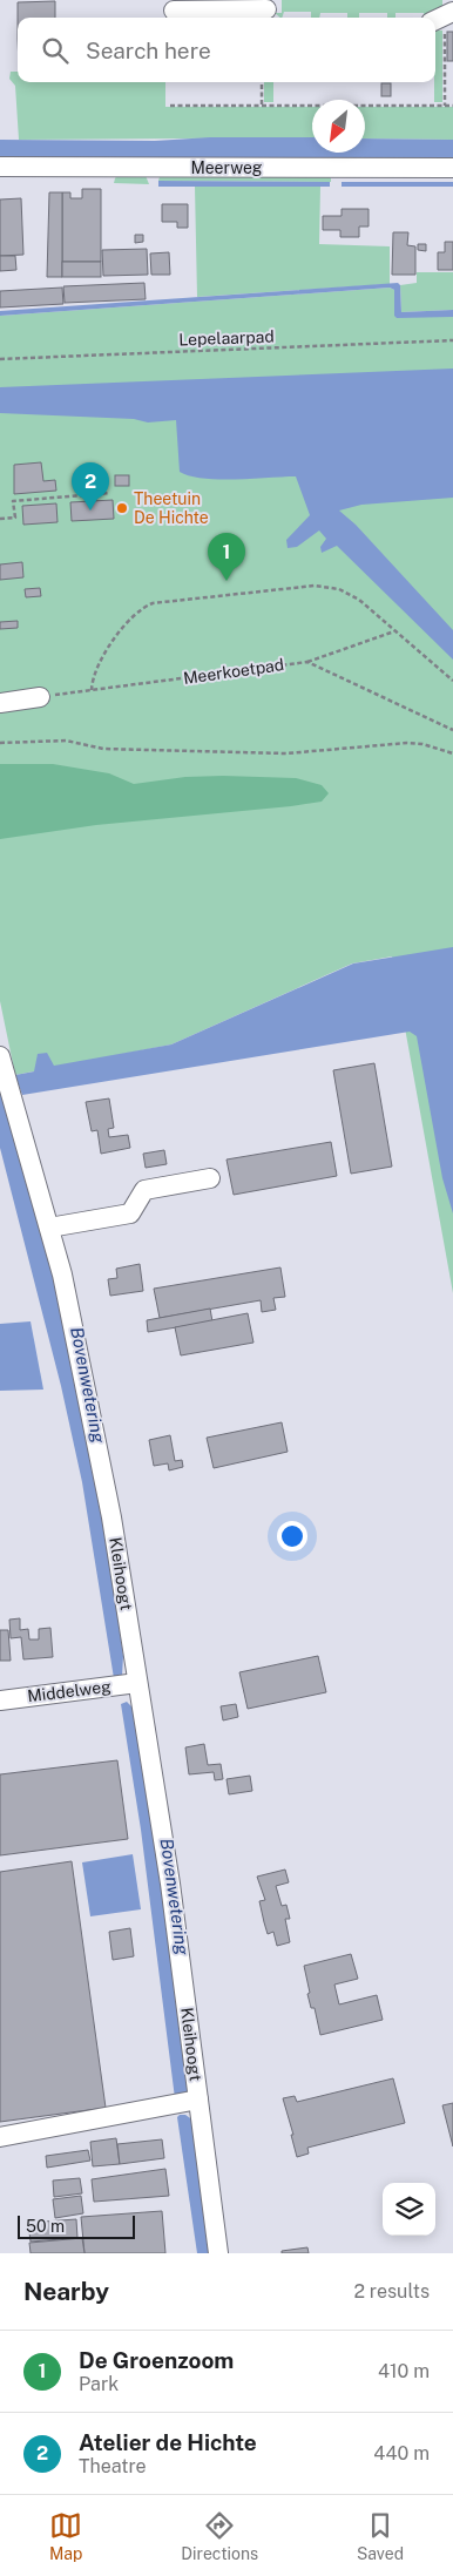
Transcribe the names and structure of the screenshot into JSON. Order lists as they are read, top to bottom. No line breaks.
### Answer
{"streets":{"street":["Meerweg","Kleihoogt","Middelweg"],"path":["Lepelaarpad","Meerkoetpad"]},"crossings":[["Kleihoogt","Middelweg"]],"water":["Bovenwetering"],"places":["Theetuin De Hichte"],"scale_bar":"50 m","north":"bottom left","page":{"search":"Search here","pins":["2","1"],"scale":"50 m","heading":["Nearby","2 results"],"list":[{"mark":"1","name":"De Groenzoom","note":"Park","value":"410 m"},{"mark":"2","name":"Atelier de Hichte","note":"Theatre","value":"440 m"}],"nav":["Map","Directions","Saved"]}}
